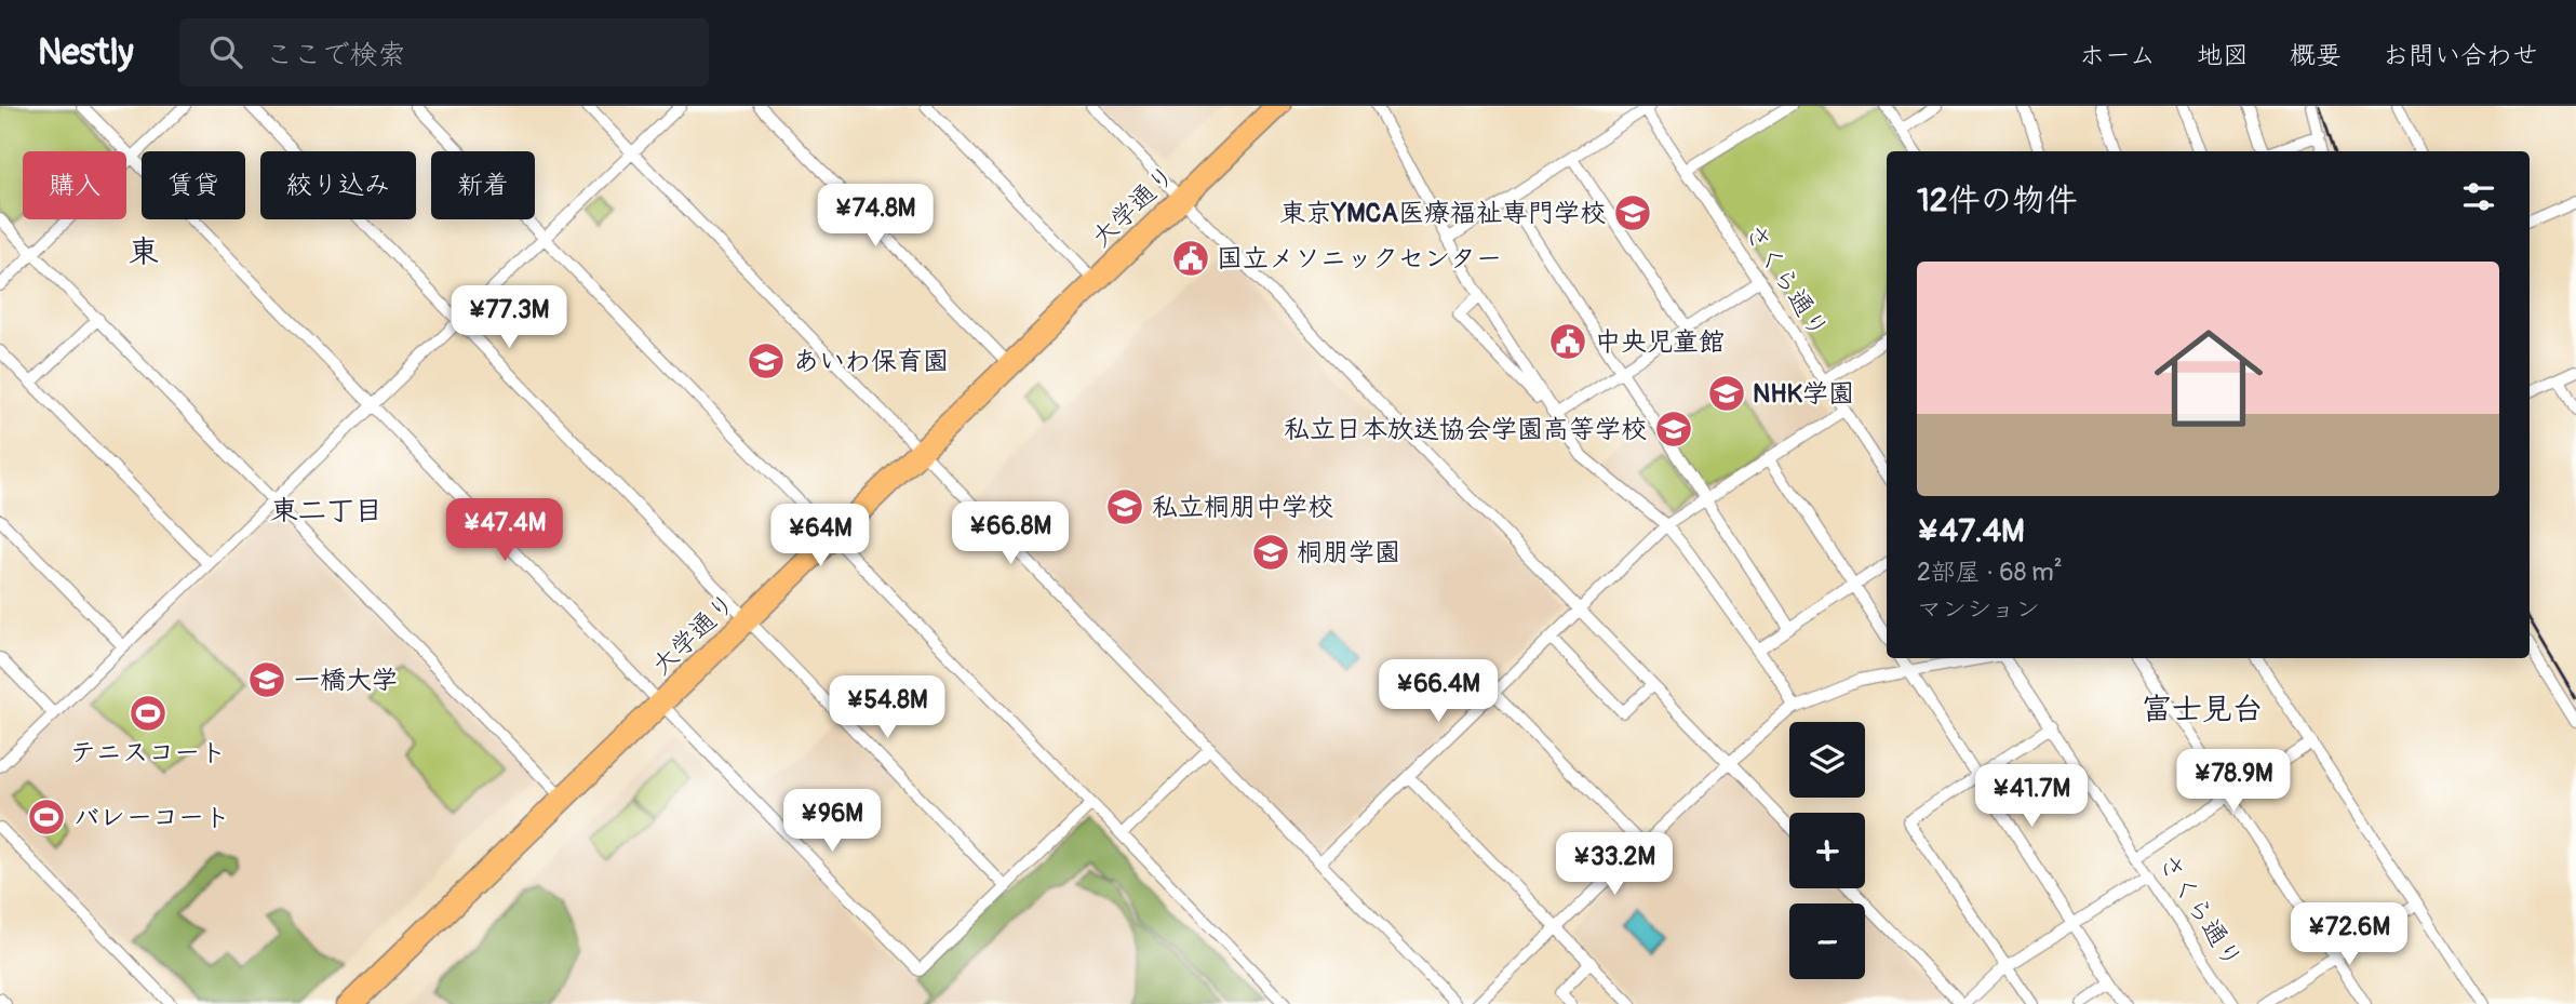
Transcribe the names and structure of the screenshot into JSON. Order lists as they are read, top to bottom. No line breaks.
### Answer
{"streets":{"main road":["大学通り"],"street":["さくら通り"]},"districts":["東","東二丁目","富士見台"],"places":{"school or university":["東京YMCA医療福祉専門学校","あいわ保育園","NHK学園","私立日本放送協会学園高等学校","私立桐朋中学校","桐朋学園","一橋大学"],"public building":["国立メソニックセンター","中央児童館"],"sports":["テニスコート","バレーコート"]},"page":{"header":"Nestly","search":"ここで検索","nav":["ホーム","地図","概要","お問い合わせ"],"chip":["購入","賃貸","絞り込み","新着"],"heading":"12件の物件","price":["¥74.8M","¥77.3M","¥47.4M","¥66.8M","¥64M","¥66.4M","¥54.8M","¥78.9M","¥41.7M","¥96M","¥33.2M","¥72.6M"],"list":[{"name":"¥47.4M","note":"2部屋 · 68 m² · マンション"}],"map_buttons":["+","−"]}}
